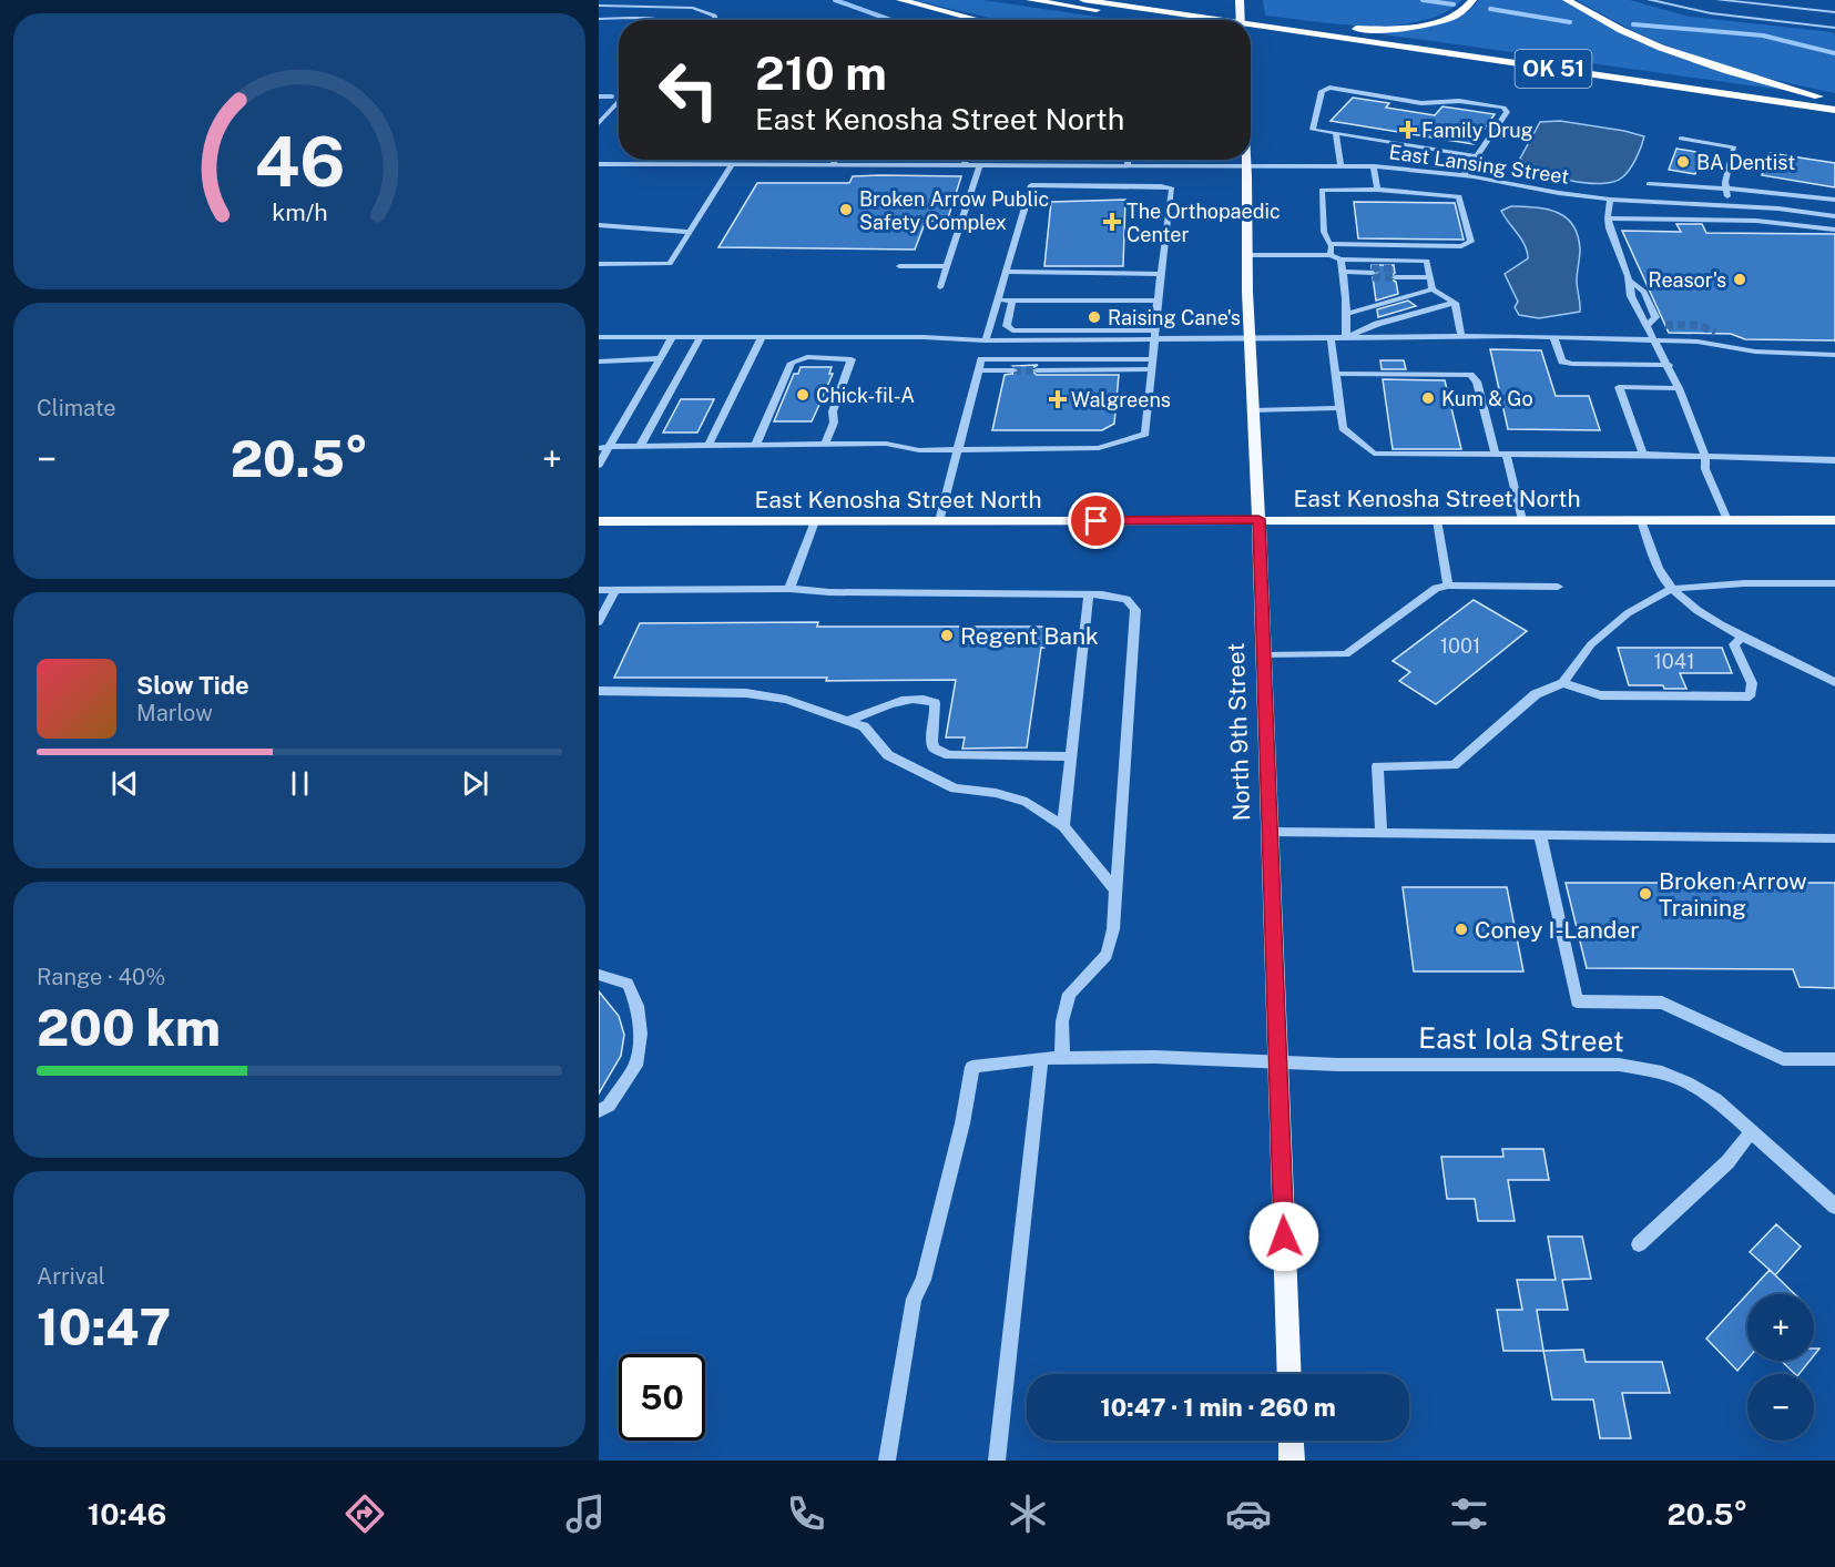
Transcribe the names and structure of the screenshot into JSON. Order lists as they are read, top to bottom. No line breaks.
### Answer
{"streets":{"highway":["OK 51"],"main road":["East Kenosha Street North","North 9th Street"],"street":["East Lansing Street","East Iola Street"]},"crossings":[["East Lansing Street","North 9th Street"],["East Kenosha Street North","North 9th Street"],["North 9th Street","East Iola Street"]],"places":{"health":["Family Drug","The Orthopaedic Center","Walgreens"],"other":["BA Dentist","Broken Arrow Public Safety Complex","Reasor's","Raising Cane's","Chick-fil-A","Kum & Go","Regent Bank","Broken Arrow Training","Coney I-Lander"]},"house_numbers":["1001","1041"],"page":{"turn":["210 m","East Kenosha Street North"],"tile":["Climate",["Range · 40%","200 km"],["Arrival","10:47"]],"heat":["−","20.5°","+"],"song":["Slow Tide","Marlow"],"map_buttons":["+","−"],"limit":"50","trip":"10:47 · 1 min · 260 m","tabs":["10:46","20.5°"],"gauge":["46","km/h"]}}
